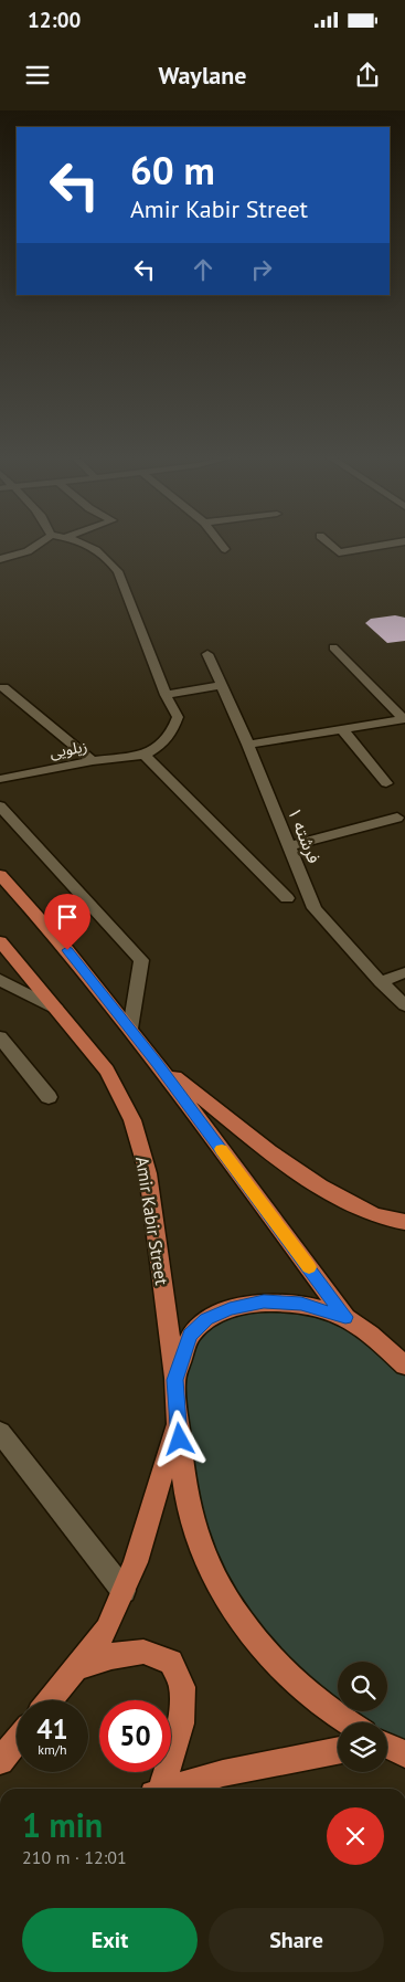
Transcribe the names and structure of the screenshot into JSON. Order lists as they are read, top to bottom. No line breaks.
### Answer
{"streets":{"main road":["Amir Kabir Street"],"street":["زیلویی","فرشته ۱"]},"page":{"status":"12:00","header":"Waylane","turn":["60 m","Amir Kabir Street"],"speed":"41 km/h","limit":"50","heading":["1 min","210 m · 12:01"],"buttons":["Exit","Share"]}}
